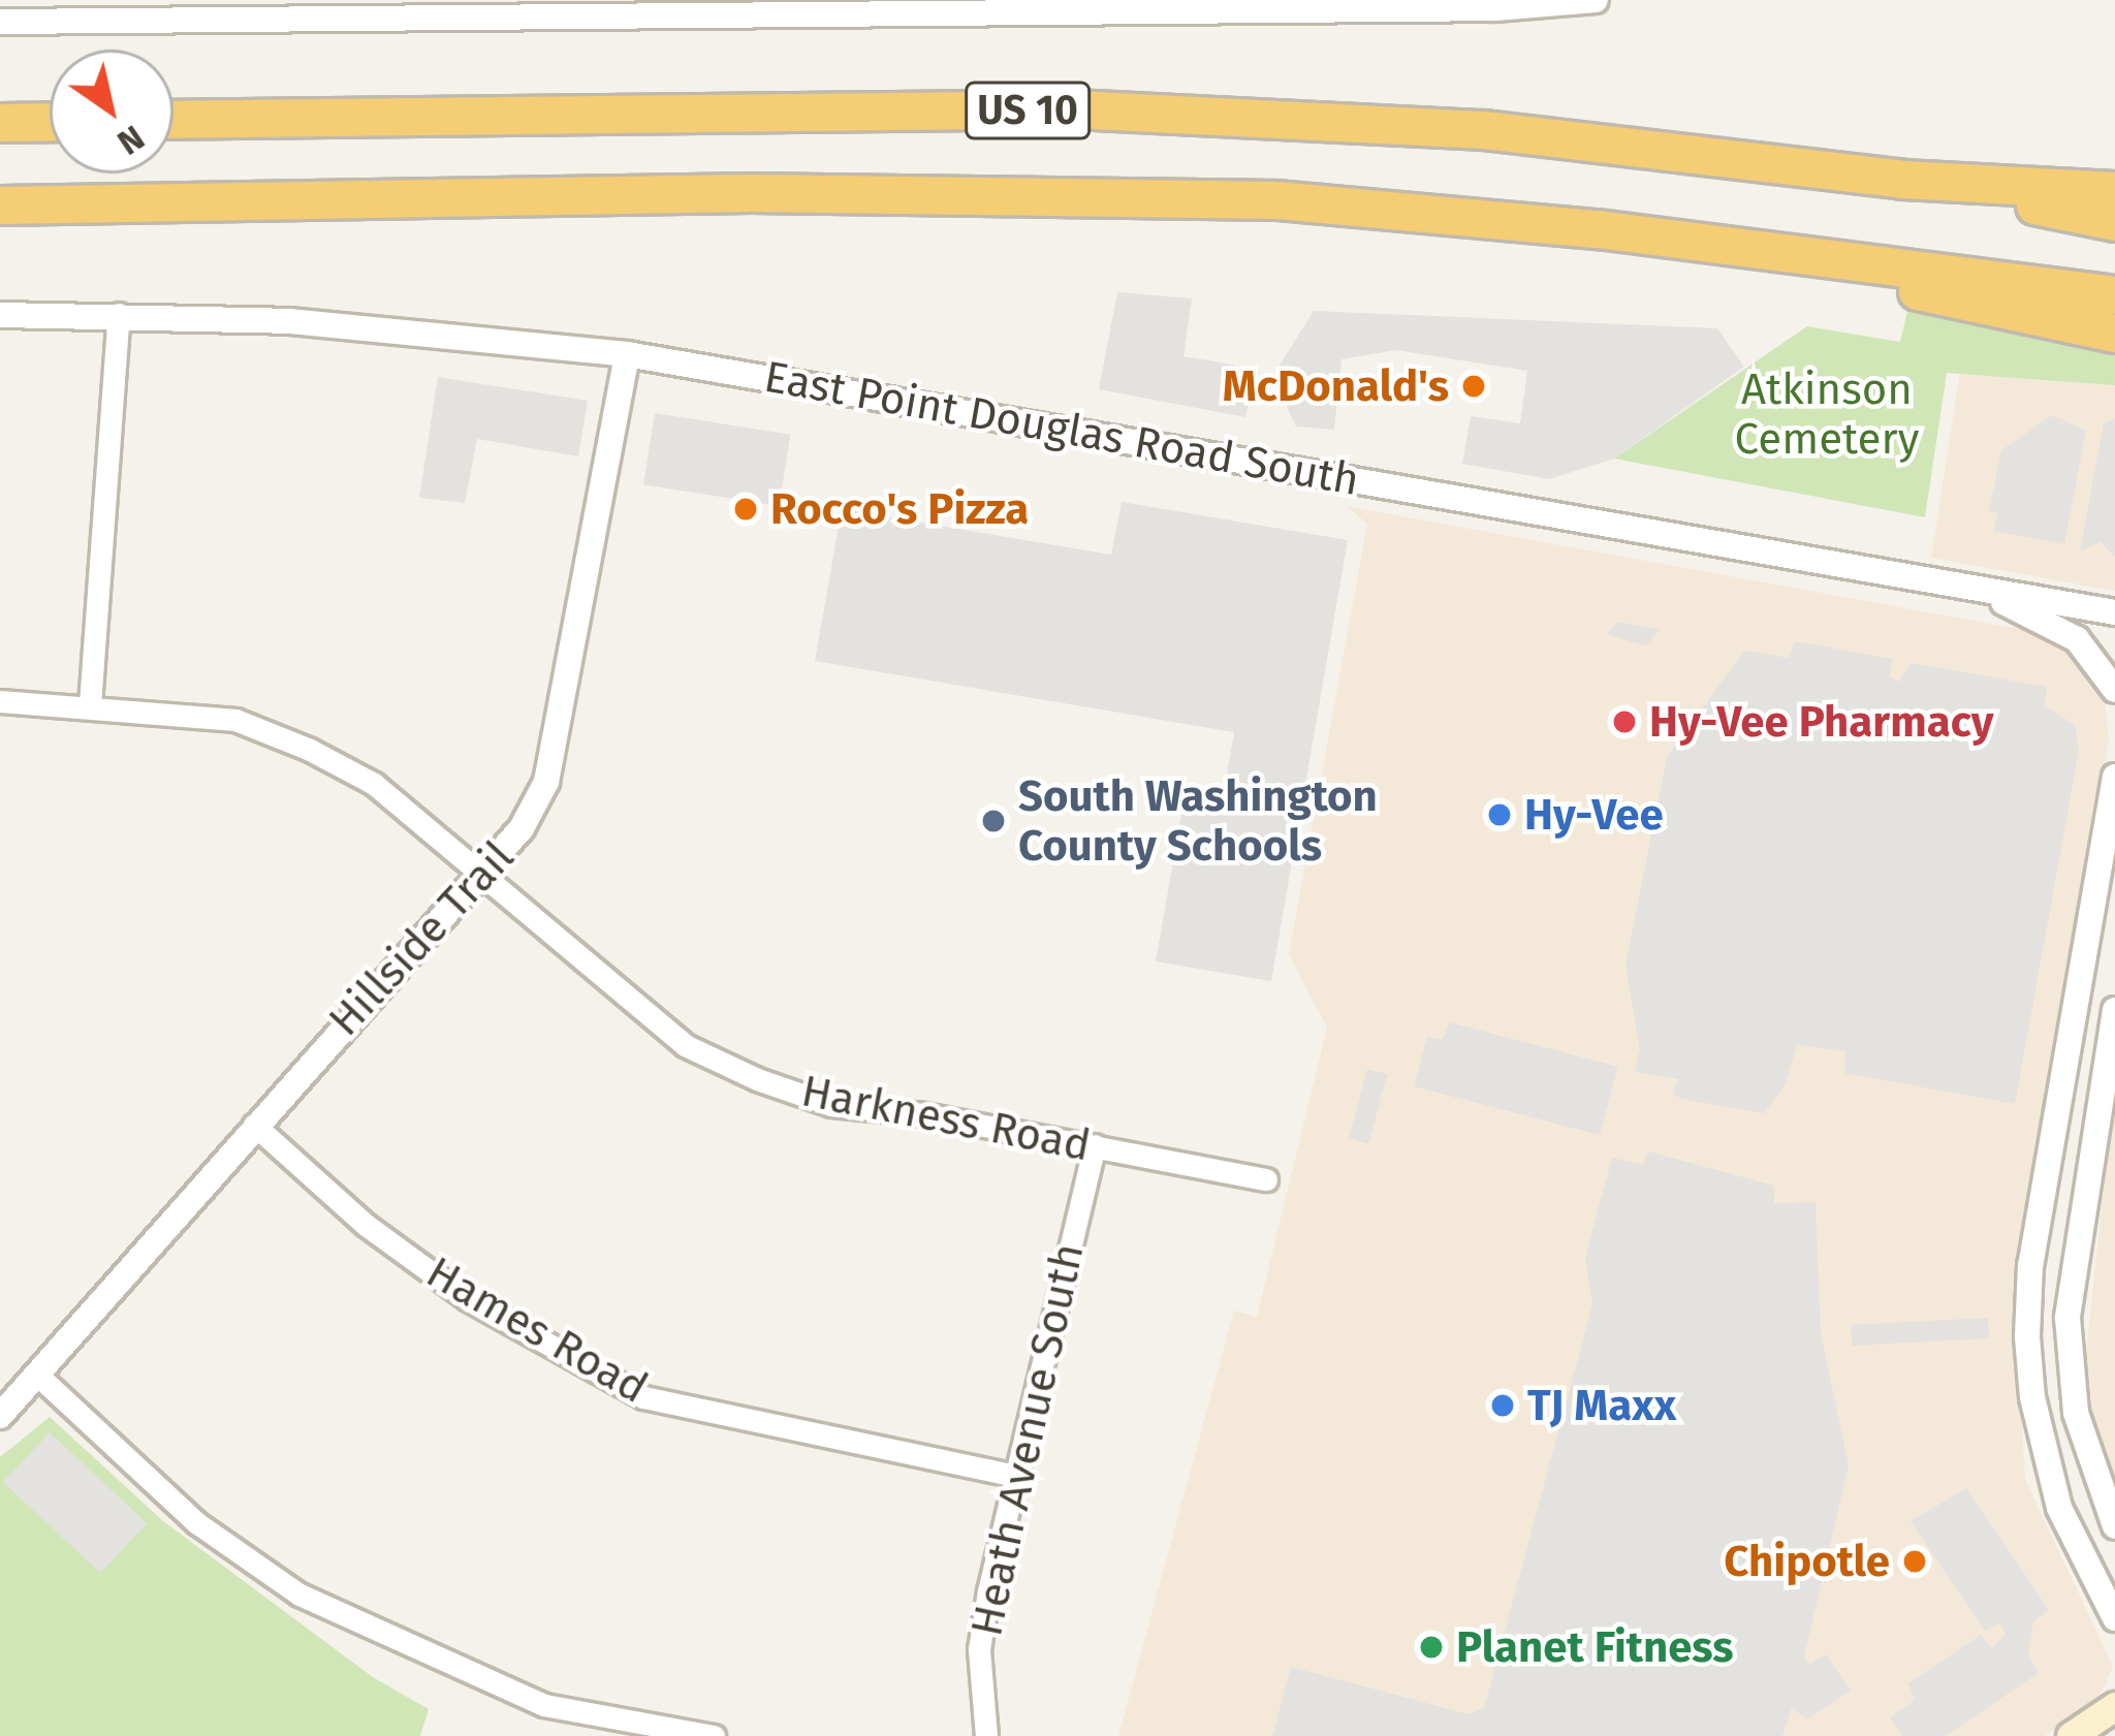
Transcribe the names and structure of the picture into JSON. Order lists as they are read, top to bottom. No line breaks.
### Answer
{"streets":{"highway":["US 10"],"street":["East Point Douglas Road South","Hillside Trail","Harkness Road","Hames Road","Heath Avenue South"]},"crossings":[["East Point Douglas Road South","Hillside Trail"],["Hillside Trail","Harkness Road"],["Hillside Trail","Hames Road"],["Harkness Road","Heath Avenue South"],["Hames Road","Heath Avenue South"]],"parks":["Atkinson Cemetery"],"places":["McDonald's","Rocco's Pizza","Hy-Vee Pharmacy","Hy-Vee","South Washington County Schools","TJ Maxx","Chipotle","Planet Fitness"],"north":"bottom right"}
